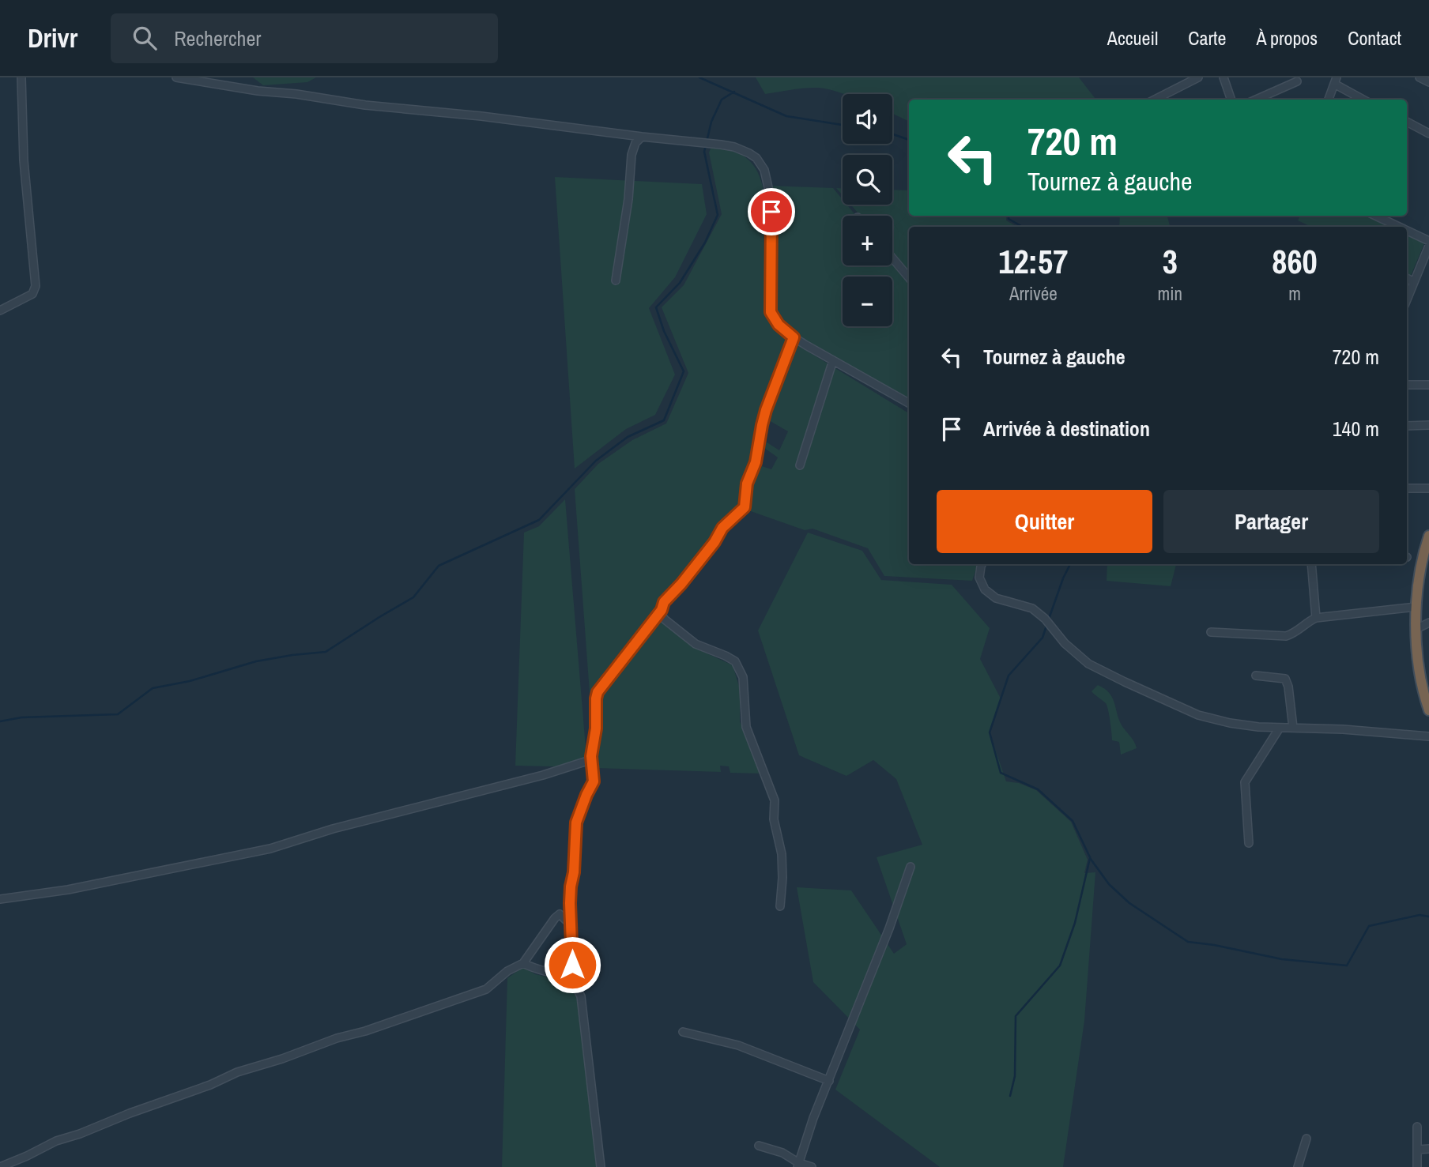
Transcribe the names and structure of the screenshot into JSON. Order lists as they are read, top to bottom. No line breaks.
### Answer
{"page":{"header":"Drivr","search":"Rechercher","nav":["Accueil","Carte","À propos","Contact"],"map_buttons":["+","−"],"turn":["720 m","Tournez à gauche"],"eta":["12:57","Arrivée","3","min","860","m"],"list":[{"name":"Tournez à gauche","value":"720 m"},{"name":"Arrivée à destination","value":"140 m"}],"buttons":["Quitter","Partager"]}}
